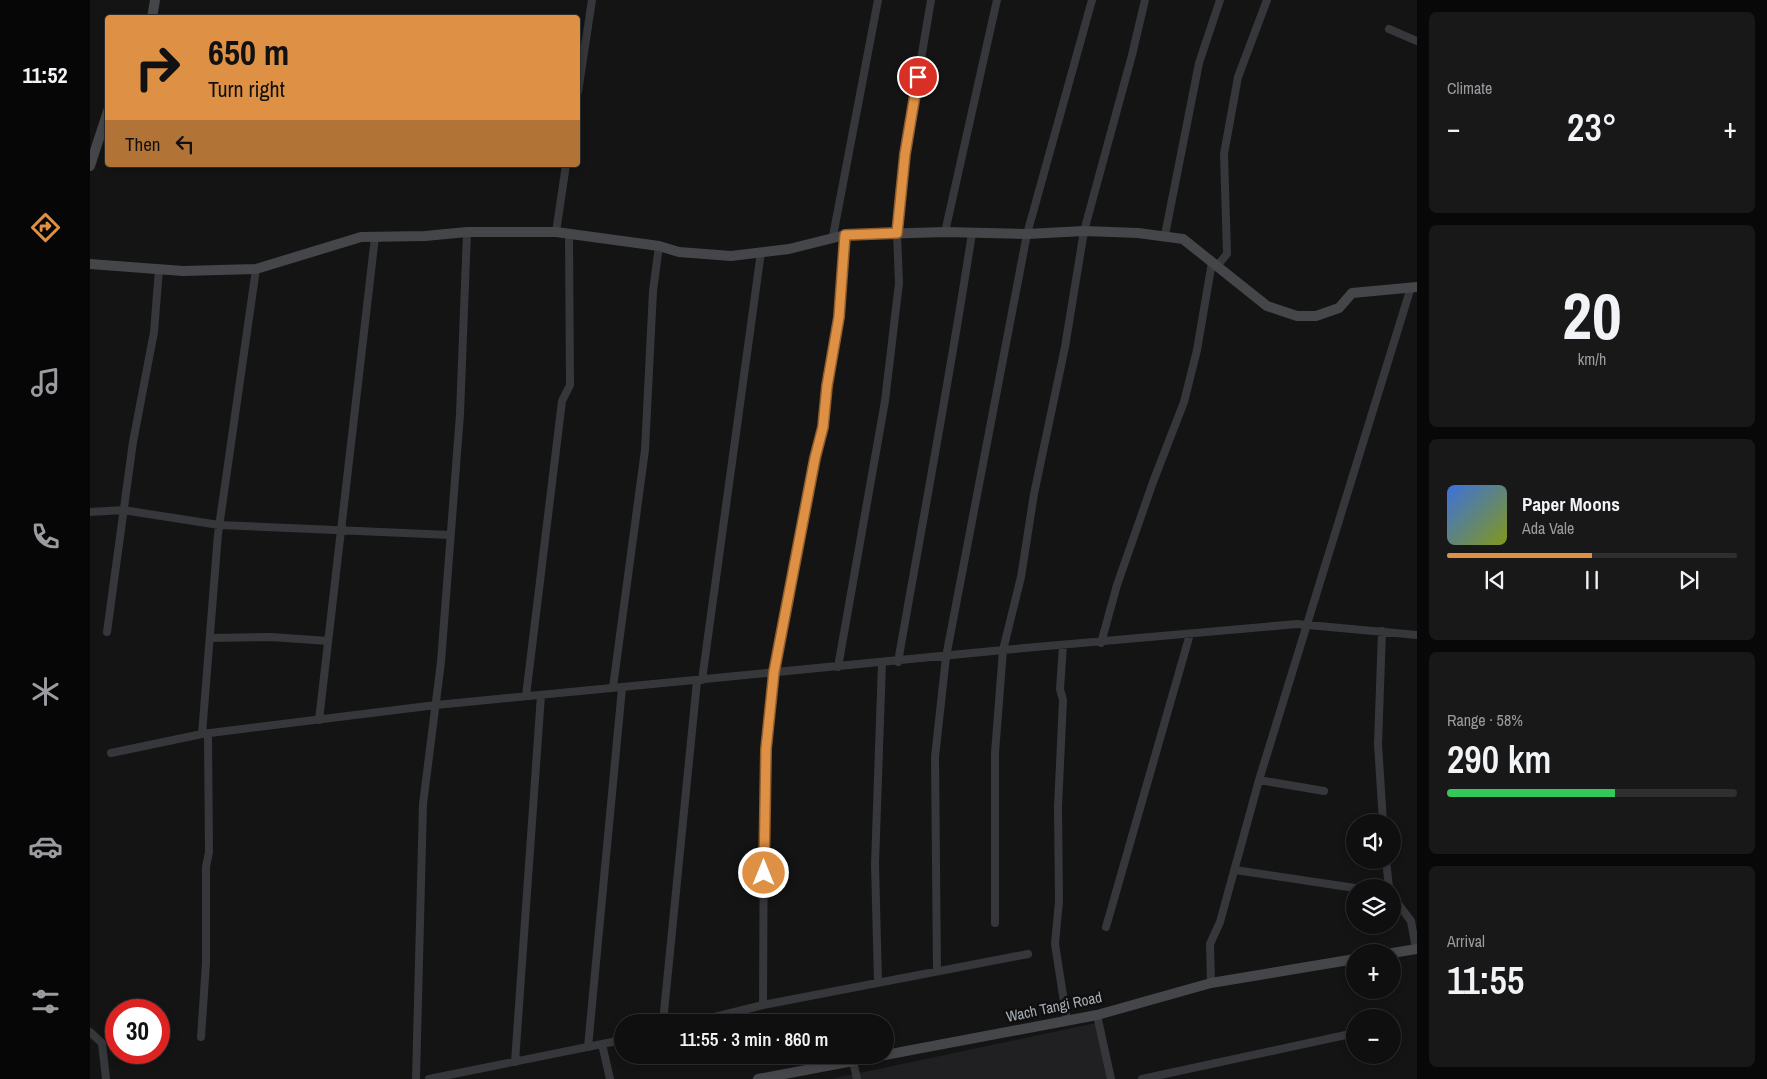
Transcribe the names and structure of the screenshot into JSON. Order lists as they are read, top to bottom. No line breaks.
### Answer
{"streets":{"street":["Wach Tangi Road"]},"page":{"tabs":"11:52","tile":["Climate",["20","km/h"],["Range · 58%","290 km"],["Arrival","11:55"]],"turn":["650 m","Turn right"],"heat":["−","23°","+"],"then":"Then","song":["Paper Moons","Ada Vale"],"map_buttons":["+","−"],"limit":"30","trip":"11:55 · 3 min · 860 m"}}
